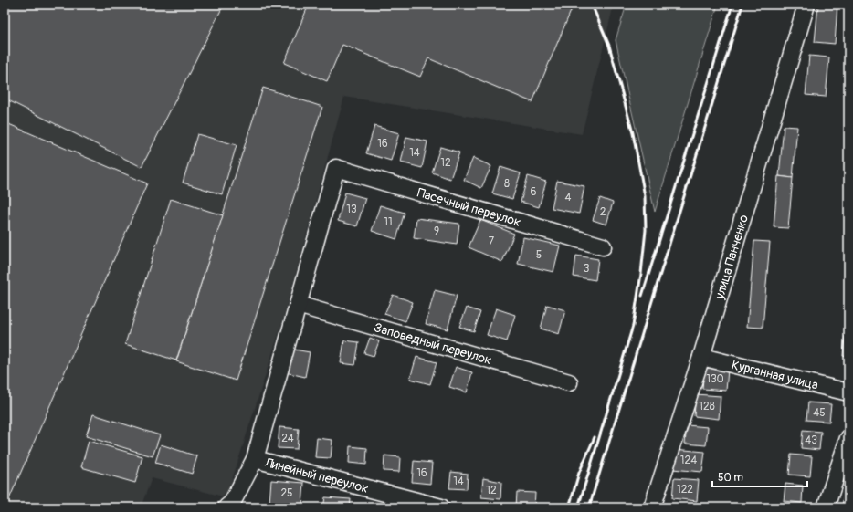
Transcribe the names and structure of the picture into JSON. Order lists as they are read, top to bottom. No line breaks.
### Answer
{"streets":{"street":["Пасечный переулок","улица Панченко","Заповедный переулок","Курганная улица","Линейный переулок"]},"crossings":[["Пасечный переулок","Заповедный переулок"],["улица Панченко","Курганная улица"]],"house_numbers":["16","14","12","8","6","4","13","2","11","9","7","5","3","130","128","45","24","43","124","16","14","122","12","25"],"scale_bar":"50 m"}
